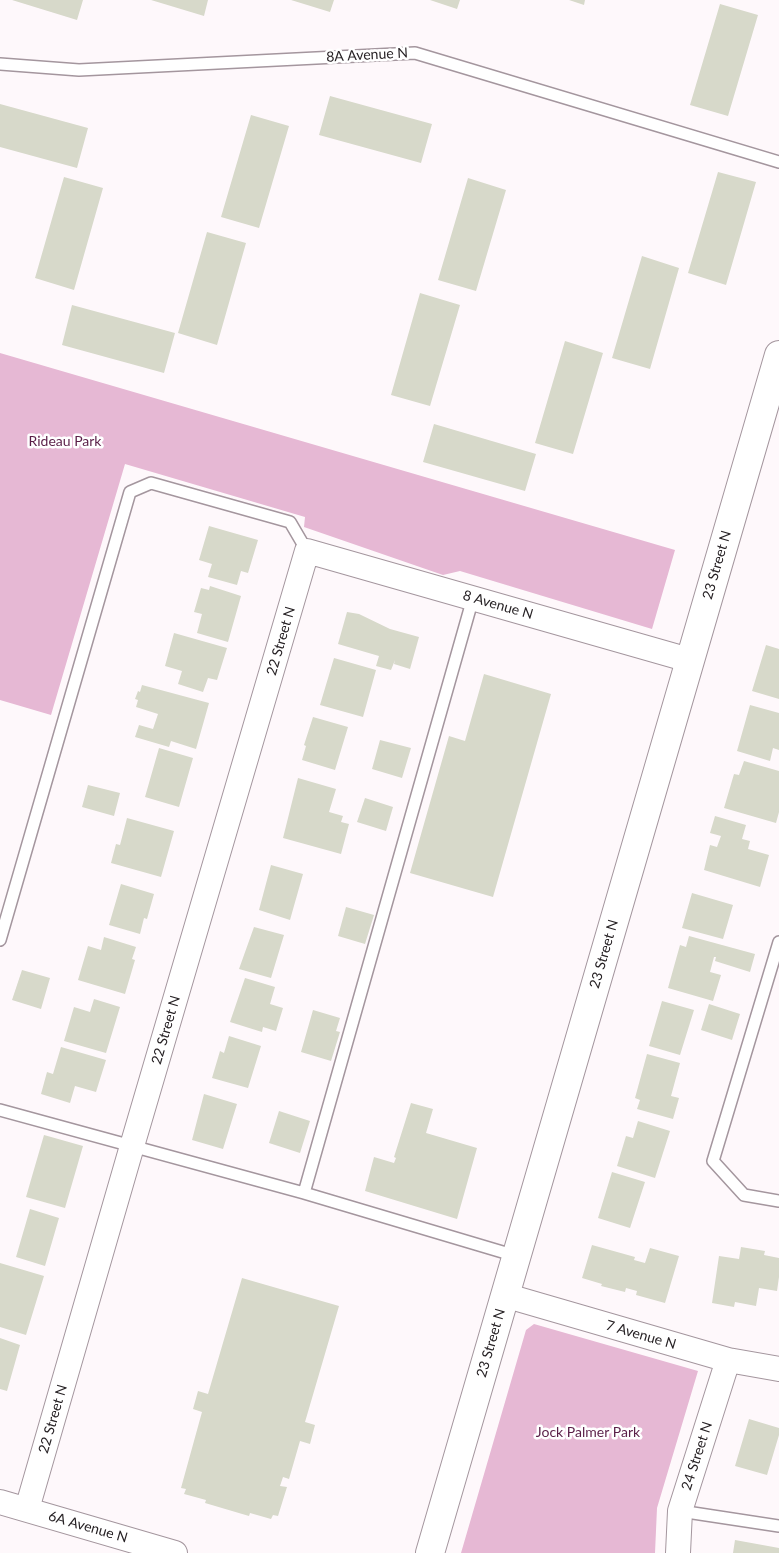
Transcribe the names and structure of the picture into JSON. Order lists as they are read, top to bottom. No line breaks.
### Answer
{"streets":{"street":["23 Street N","8 Avenue N","22 Street N","7 Avenue N","24 Street N","6A Avenue N"],"lane":["8A Avenue N"]},"crossings":[["23 Street N","8 Avenue N"],["23 Street N","7 Avenue N"],["8 Avenue N","22 Street N"],["22 Street N","6A Avenue N"],["7 Avenue N","24 Street N"]],"parks":["Rideau Park","Jock Palmer Park"]}
